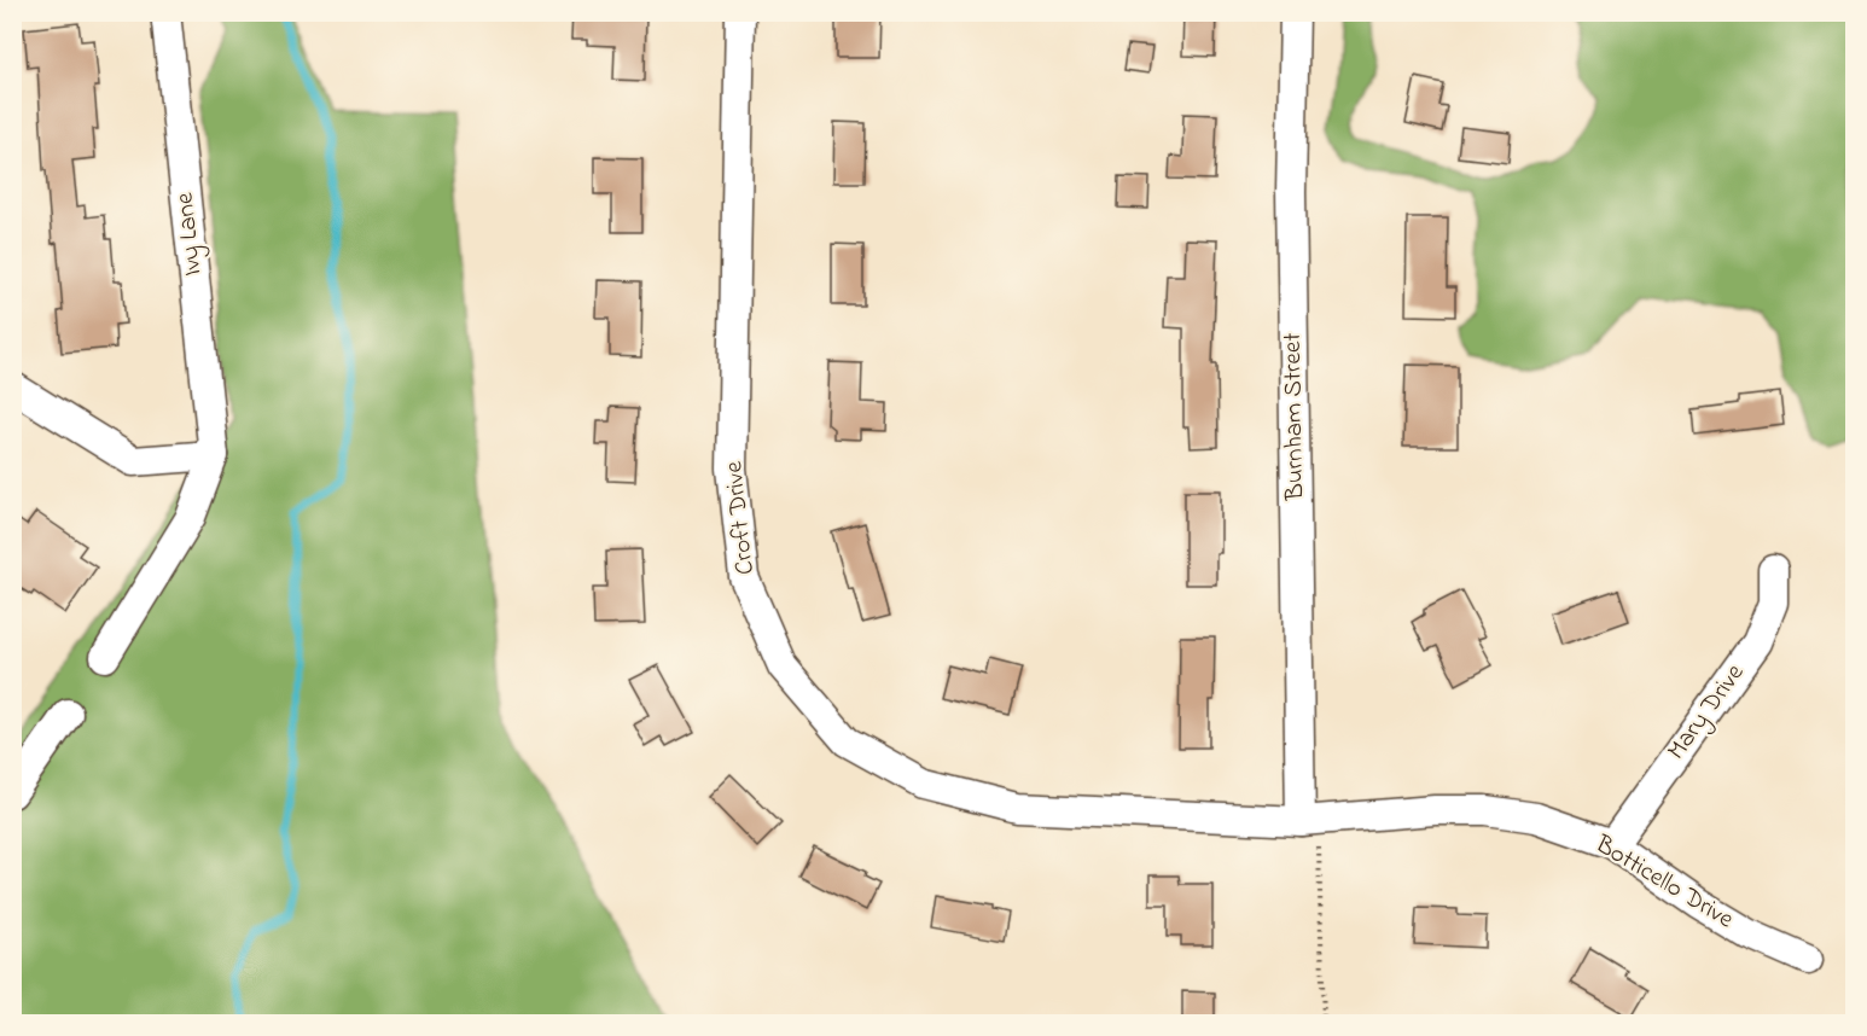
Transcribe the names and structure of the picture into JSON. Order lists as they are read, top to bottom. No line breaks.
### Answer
{"streets":{"street":["Ivy Lane","Burnham Street","Croft Drive","Mary Drive","Botticello Drive"]},"crossings":[["Burnham Street","Croft Drive"],["Burnham Street","Botticello Drive"],["Croft Drive","Botticello Drive"],["Mary Drive","Botticello Drive"]]}
